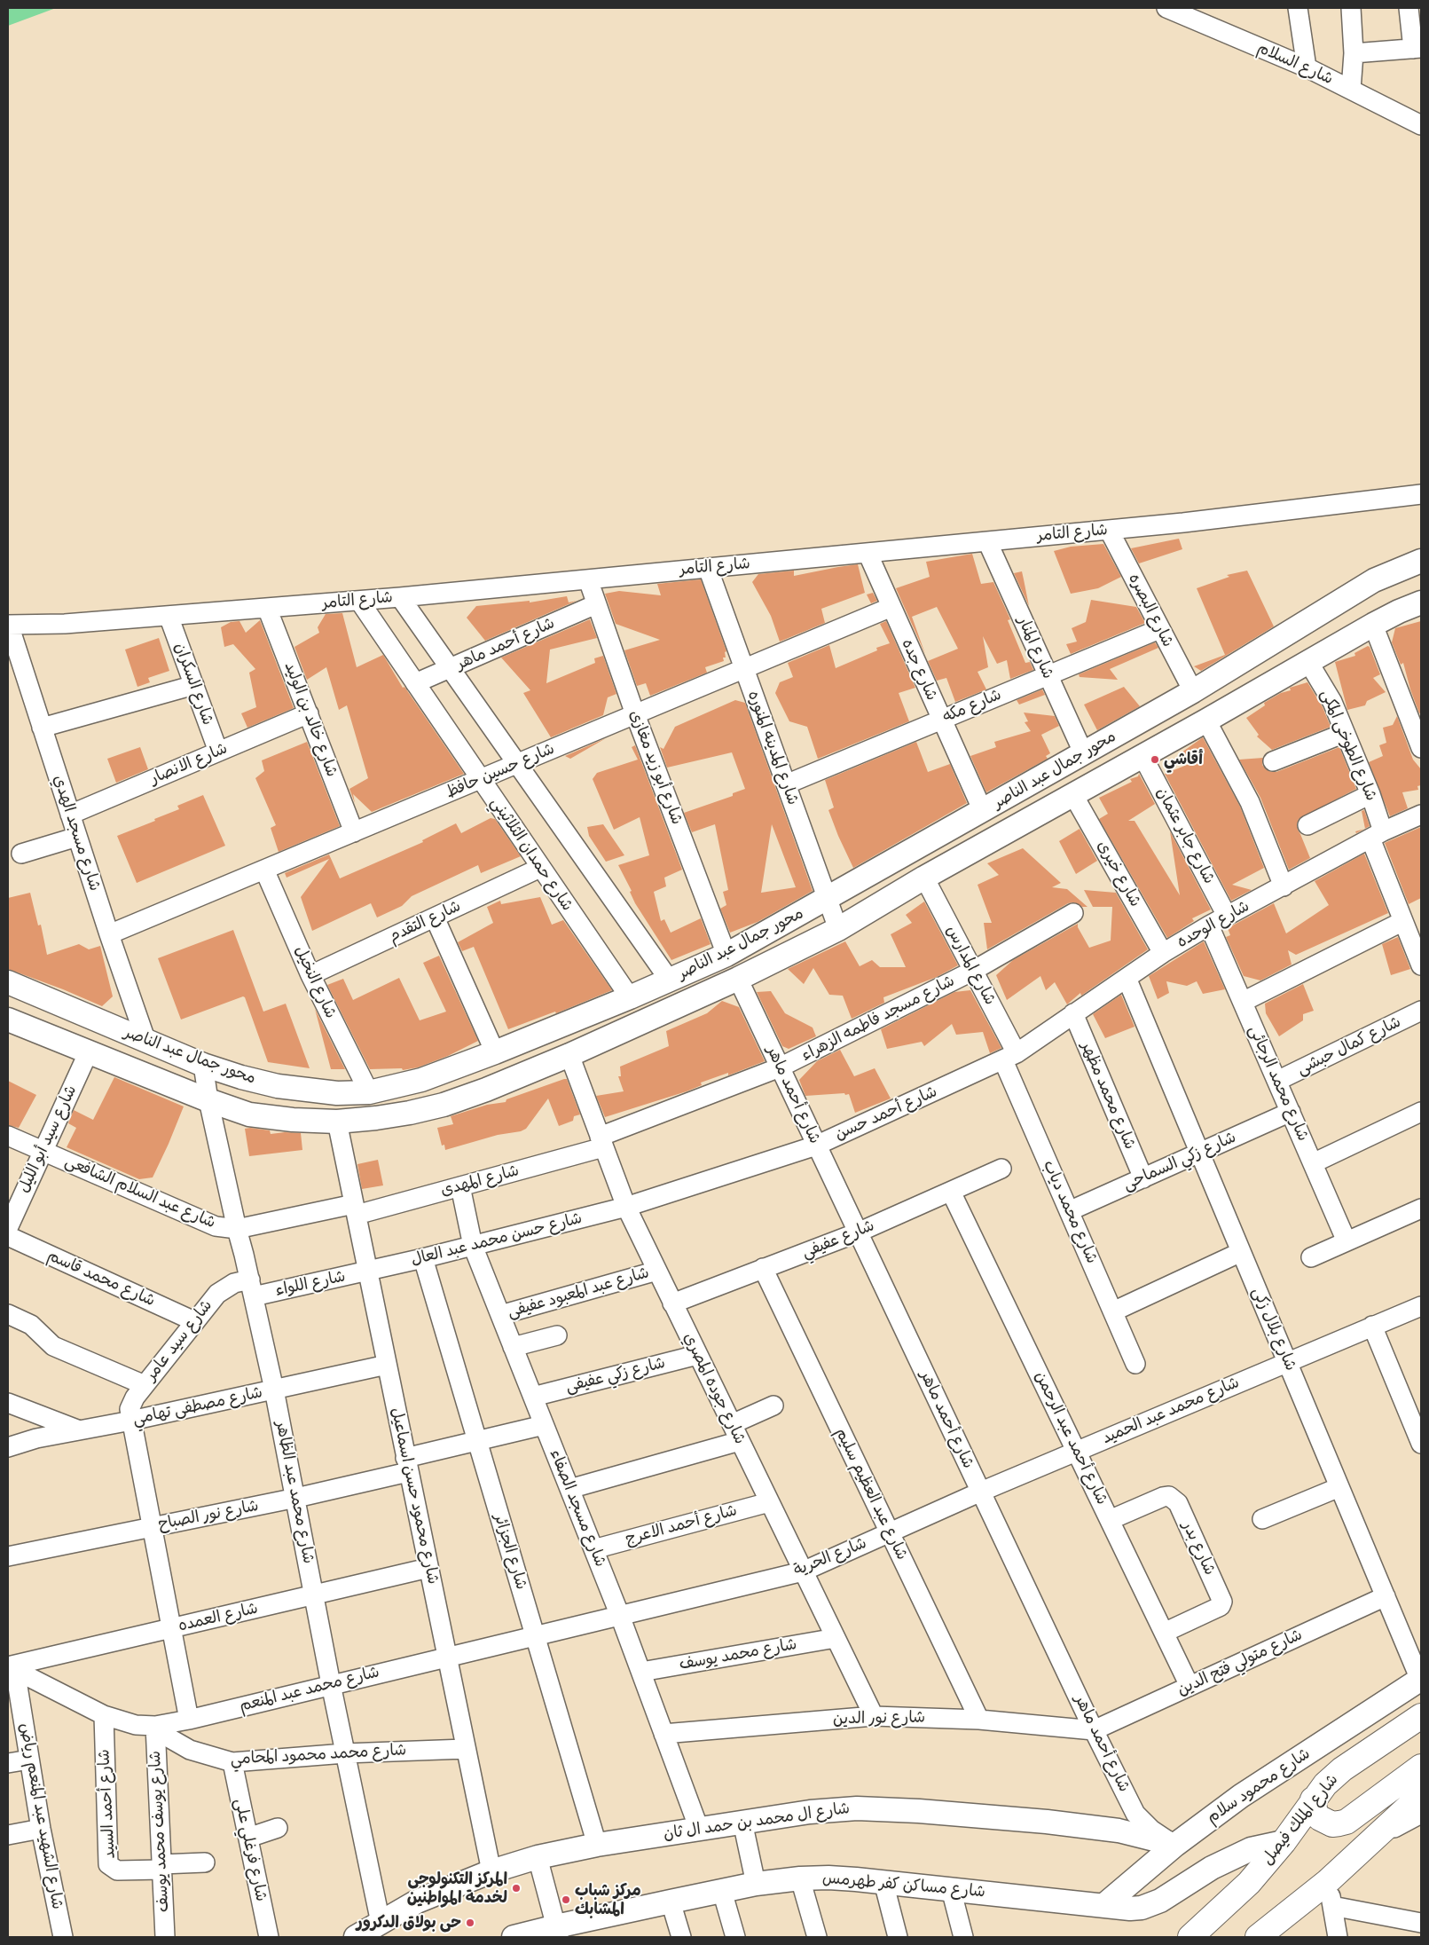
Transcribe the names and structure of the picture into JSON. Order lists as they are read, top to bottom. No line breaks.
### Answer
{"streets":{"main road":["شارع الملك فيصل"],"street":["شارع السلام","شارع التامر","شارع البصره","شارع أحمد ماهر","شارع المنار","شارع جده","شارع السكران","شارع مكه","شارع خالد بن الوليد","شارع الطوخى المكى","شارع المدينه المنوره","شارع الانصار","شارع أبو زيد مغازى","محور جمال عبد الناصر","شارع حسين حافظ","شارع مسجد الهدي","شارع جابر عثمان","شارع حمدان الثلاثيني","شارع خيرى","شارع التقدم","شارع الوحده","شارع المدارس","شارع النخيل","شارع مسجد فاطمه الزهراء","شارع كمال حبشى","شارع محمد الرجائى","شارع محمد مظهر","شارع أحمد حسن","شارع سيد أبو الليل","شارع زكي السماحى","شارع المهدى","شارع عبد السلام الشافعى","شارع محمد دياب","شارع حسن محمد عبد العال","شارع عفيفي","شارع محمد قاسم","شارع اللواء","شارع عبد المعبود عفيفى","شارع بلال زكى","شارع سيد عامر","شارع زكي عفيفى","شارع جوده المصري","شارع مصطفى تهامي","شارع محمد عبد الحميد","شارع أحمد عبد الرحمن","شارع محمد عبد الظاهر","شارع عبد العظيم سليم","شارع محمود حسن اسماعيل","شارع مسجد الصفاء","شارع نور الصباح","شارع أحمد الاعرج","شارع بدر","شارع الجزائر","شارع الحرية","شارع العمده","شارع محمد يوسف","شارع متولي فتح الدين","شارع محمد عبد المنعم","شارع نور الدين","شارع محمد محمود المحامي","شارع محمود سلام","شارع أحمد السيد","شارع الشهيد عبد المنعم رياض","شارع ال محمد بن حمد ال ثان","شارع يوسف محمد يوسف","شارع فرغلي على","شارع مساكن كفر طهرمس"]},"crossings":[["شارع التامر","شارع البصره"],["شارع التامر","شارع المنار"],["شارع التامر","شارع جده"],["شارع التامر","شارع السكران"],["شارع التامر","شارع خالد بن الوليد"],["شارع التامر","شارع المدينه المنوره"],["شارع التامر","شارع أبو زيد مغازى"],["شارع التامر","شارع مسجد الهدي"],["شارع التامر","شارع حمدان الثلاثيني"],["شارع البصره","شارع مكه"],["شارع البصره","محور جمال عبد الناصر"],["شارع أحمد ماهر","شارع أبو زيد مغازى"],["شارع أحمد ماهر","محور جمال عبد الناصر"],["شارع أحمد ماهر","شارع حمدان الثلاثيني"],["شارع أحمد ماهر","شارع مسجد فاطمه الزهراء"],["شارع أحمد ماهر","شارع أحمد حسن"],["شارع أحمد ماهر","شارع عفيفي"],["شارع أحمد ماهر","شارع محمد عبد الحميد"],["شارع أحمد ماهر","شارع الحرية"],["شارع أحمد ماهر","شارع متولي فتح الدين"],["شارع أحمد ماهر","شارع نور الدين"],["شارع أحمد ماهر","شارع محمود سلام"],["شارع أحمد ماهر","شارع ال محمد بن حمد ال ثان"],["شارع المنار","شارع مكه"],["شارع المنار","محور جمال عبد الناصر"],["شارع جده","شارع مكه"],["شارع جده","محور جمال عبد الناصر"],["شارع جده","شارع حسين حافظ"],["شارع السكران","شارع الانصار"],["شارع مكه","شارع المدينه المنوره"],["شارع خالد بن الوليد","شارع الانصار"],["شارع خالد بن الوليد","شارع حسين حافظ"],["شارع الطوخى المكى","محور جمال عبد الناصر"],["شارع الطوخى المكى","شارع الوحده"],["شارع المدينه المنوره","محور جمال عبد الناصر"],["شارع المدينه المنوره","شارع حسين حافظ"],["شارع الانصار","شارع مسجد الهدي"],["شارع أبو زيد مغازى","محور جمال عبد الناصر"],["شارع أبو زيد مغازى","شارع حسين حافظ"],["محور جمال عبد الناصر","شارع مسجد الهدي"],["محور جمال عبد الناصر","شارع جابر عثمان"],["محور جمال عبد الناصر","شارع حمدان الثلاثيني"],["محور جمال عبد الناصر","شارع خيرى"],["محور جمال عبد الناصر","شارع المدارس"],["محور جمال عبد الناصر","شارع النخيل"],["محور جمال عبد الناصر","شارع سيد أبو الليل"],["محور جمال عبد الناصر","شارع جوده المصري"],["محور جمال عبد الناصر","شارع محمد عبد الظاهر"],["محور جمال عبد الناصر","شارع محمود حسن اسماعيل"],["شارع حسين حافظ","شارع مسجد الهدي"],["شارع حسين حافظ","شارع حمدان الثلاثيني"],["شارع حسين حافظ","شارع النخيل"],["شارع جابر عثمان","شارع الوحده"],["شارع حمدان الثلاثيني","شارع التقدم"],["شارع خيرى","شارع الوحده"],["شارع التقدم","شارع النخيل"],["شارع الوحده","شارع المدارس"],["شارع الوحده","شارع محمد الرجائى"],["شارع الوحده","شارع محمد مظهر"],["شارع الوحده","شارع أحمد حسن"],["شارع الوحده","شارع محمد دياب"],["شارع الوحده","شارع بلال زكى"],["شارع المدارس","شارع مسجد فاطمه الزهراء"],["شارع المدارس","شارع أحمد حسن"],["شارع المدارس","شارع محمد دياب"],["شارع مسجد فاطمه الزهراء","شارع المهدى"],["شارع مسجد فاطمه الزهراء","شارع جوده المصري"],["شارع كمال حبشى","شارع محمد الرجائى"],["شارع محمد الرجائى","شارع زكي السماحى"],["شارع محمد مظهر","شارع زكي السماحى"],["شارع أحمد حسن","شارع محمد دياب"],["شارع أحمد حسن","شارع حسن محمد عبد العال"],["شارع أحمد حسن","شارع جوده المصري"],["شارع سيد أبو الليل","شارع عبد السلام الشافعى"],["شارع زكي السماحى","شارع محمد دياب"],["شارع زكي السماحى","شارع بلال زكى"],["شارع المهدى","شارع عبد السلام الشافعى"],["شارع المهدى","شارع جوده المصري"],["شارع المهدى","شارع محمود حسن اسماعيل"],["شارع المهدى","شارع مسجد الصفاء"],["شارع عبد السلام الشافعى","شارع محمد عبد الظاهر"],["شارع عبد السلام الشافعى","شارع محمود حسن اسماعيل"],["شارع حسن محمد عبد العال","شارع اللواء"],["شارع حسن محمد عبد العال","شارع جوده المصري"],["شارع حسن محمد عبد العال","شارع محمود حسن اسماعيل"],["شارع حسن محمد عبد العال","شارع مسجد الصفاء"],["شارع حسن محمد عبد العال","شارع الجزائر"],["شارع عفيفي","شارع جوده المصري"],["شارع عفيفي","شارع أحمد عبد الرحمن"],["شارع عفيفي","شارع عبد العظيم سليم"],["شارع محمد قاسم","شارع سيد عامر"],["شارع اللواء","شارع سيد عامر"],["شارع اللواء","شارع محمد عبد الظاهر"],["شارع اللواء","شارع محمود حسن اسماعيل"],["شارع عبد المعبود عفيفى","شارع جوده المصري"],["شارع عبد المعبود عفيفى","شارع مسجد الصفاء"],["شارع بلال زكى","شارع محمد عبد الحميد"],["شارع بلال زكى","شارع متولي فتح الدين"],["شارع بلال زكى","شارع محمود سلام"],["شارع سيد عامر","شارع مصطفى تهامي"],["شارع سيد عامر","شارع محمد عبد الظاهر"],["شارع سيد عامر","شارع نور الصباح"],["شارع سيد عامر","شارع العمده"],["شارع سيد عامر","شارع محمد عبد المنعم"],["شارع زكي عفيفى","شارع جوده المصري"],["شارع زكي عفيفى","شارع مسجد الصفاء"],["شارع جوده المصري","شارع أحمد الاعرج"],["شارع جوده المصري","شارع الحرية"],["شارع جوده المصري","شارع محمد يوسف"],["شارع جوده المصري","شارع نور الدين"],["شارع مصطفى تهامي","شارع محمد عبد الظاهر"],["شارع مصطفى تهامي","شارع محمود حسن اسماعيل"],["شارع محمد عبد الحميد","شارع أحمد عبد الرحمن"],["شارع محمد عبد الحميد","شارع الحرية"],["شارع أحمد عبد الرحمن","شارع بدر"],["شارع أحمد عبد الرحمن","شارع متولي فتح الدين"],["شارع محمد عبد الظاهر","شارع نور الصباح"],["شارع محمد عبد الظاهر","شارع العمده"],["شارع محمد عبد الظاهر","شارع محمد عبد المنعم"],["شارع محمد عبد الظاهر","شارع محمد محمود المحامي"],["شارع محمد عبد الظاهر","شارع ال محمد بن حمد ال ثان"],["شارع عبد العظيم سليم","شارع الحرية"],["شارع عبد العظيم سليم","شارع نور الدين"],["شارع محمود حسن اسماعيل","شارع نور الصباح"],["شارع محمود حسن اسماعيل","شارع العمده"],["شارع محمود حسن اسماعيل","شارع محمد عبد المنعم"],["شارع محمود حسن اسماعيل","شارع محمد محمود المحامي"],["شارع محمود حسن اسماعيل","شارع ال محمد بن حمد ال ثان"],["شارع مسجد الصفاء","شارع نور الصباح"],["شارع مسجد الصفاء","شارع أحمد الاعرج"],["شارع مسجد الصفاء","شارع الحرية"],["شارع مسجد الصفاء","شارع محمد يوسف"],["شارع مسجد الصفاء","شارع محمد عبد المنعم"],["شارع مسجد الصفاء","شارع نور الدين"],["شارع مسجد الصفاء","شارع ال محمد بن حمد ال ثان"],["شارع نور الصباح","شارع الجزائر"],["شارع الجزائر","شارع محمد عبد المنعم"],["شارع الجزائر","شارع ال محمد بن حمد ال ثان"],["شارع الحرية","شارع محمد عبد المنعم"],["شارع العمده","شارع محمد عبد المنعم"],["شارع العمده","شارع الشهيد عبد المنعم رياض"],["شارع متولي فتح الدين","شارع نور الدين"],["شارع محمد عبد المنعم","شارع محمد محمود المحامي"],["شارع محمد عبد المنعم","شارع أحمد السيد"],["شارع محمد عبد المنعم","شارع الشهيد عبد المنعم رياض"],["شارع محمد عبد المنعم","شارع يوسف محمد يوسف"],["شارع محمد محمود المحامي","شارع يوسف محمد يوسف"],["شارع محمد محمود المحامي","شارع فرغلي على"],["شارع محمود سلام","شارع ال محمد بن حمد ال ثان"],["شارع محمود سلام","شارع مساكن كفر طهرمس"],["شارع أحمد السيد","شارع يوسف محمد يوسف"],["شارع الملك فيصل","شارع مساكن كفر طهرمس"]],"places":["أقاشي","المركز التكنولوجى لخدمة المواطنين","مركز شباب المشابك","حى بولاق الدكرور"]}
